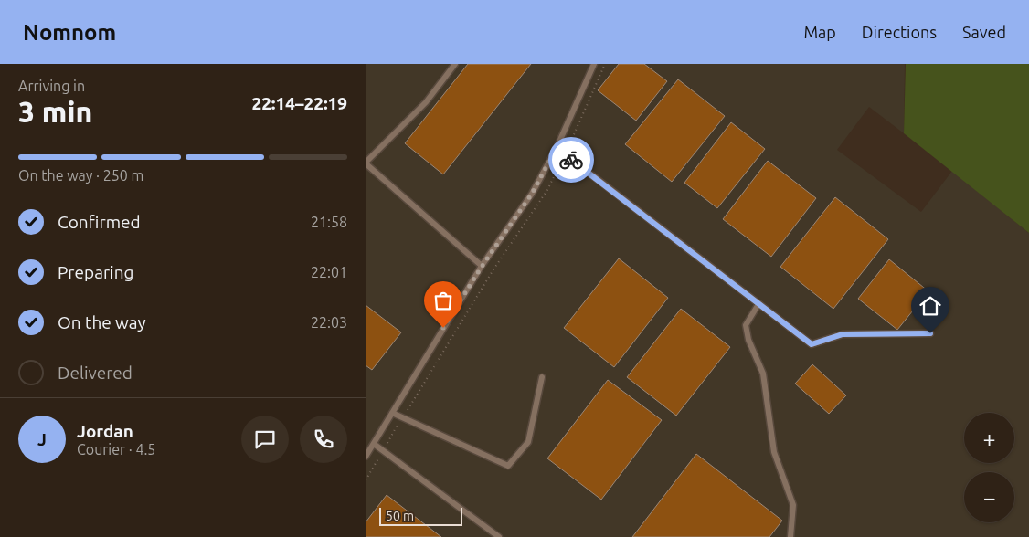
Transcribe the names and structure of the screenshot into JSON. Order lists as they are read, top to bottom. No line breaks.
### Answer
{"scale_bar":"50 m","page":{"header":"Nomnom","nav":["Map","Directions","Saved"],"heading":["3 min","Arriving in","22:14–22:19"],"panel":["Jordan","Courier · 4.5"],"bar":"On the way · 250 m","list":[["Confirmed","21:58"],["Preparing","22:01"],["On the way","22:03"],"Delivered"],"map_buttons":["+","−"],"round":"J","scale":"50 m"}}
